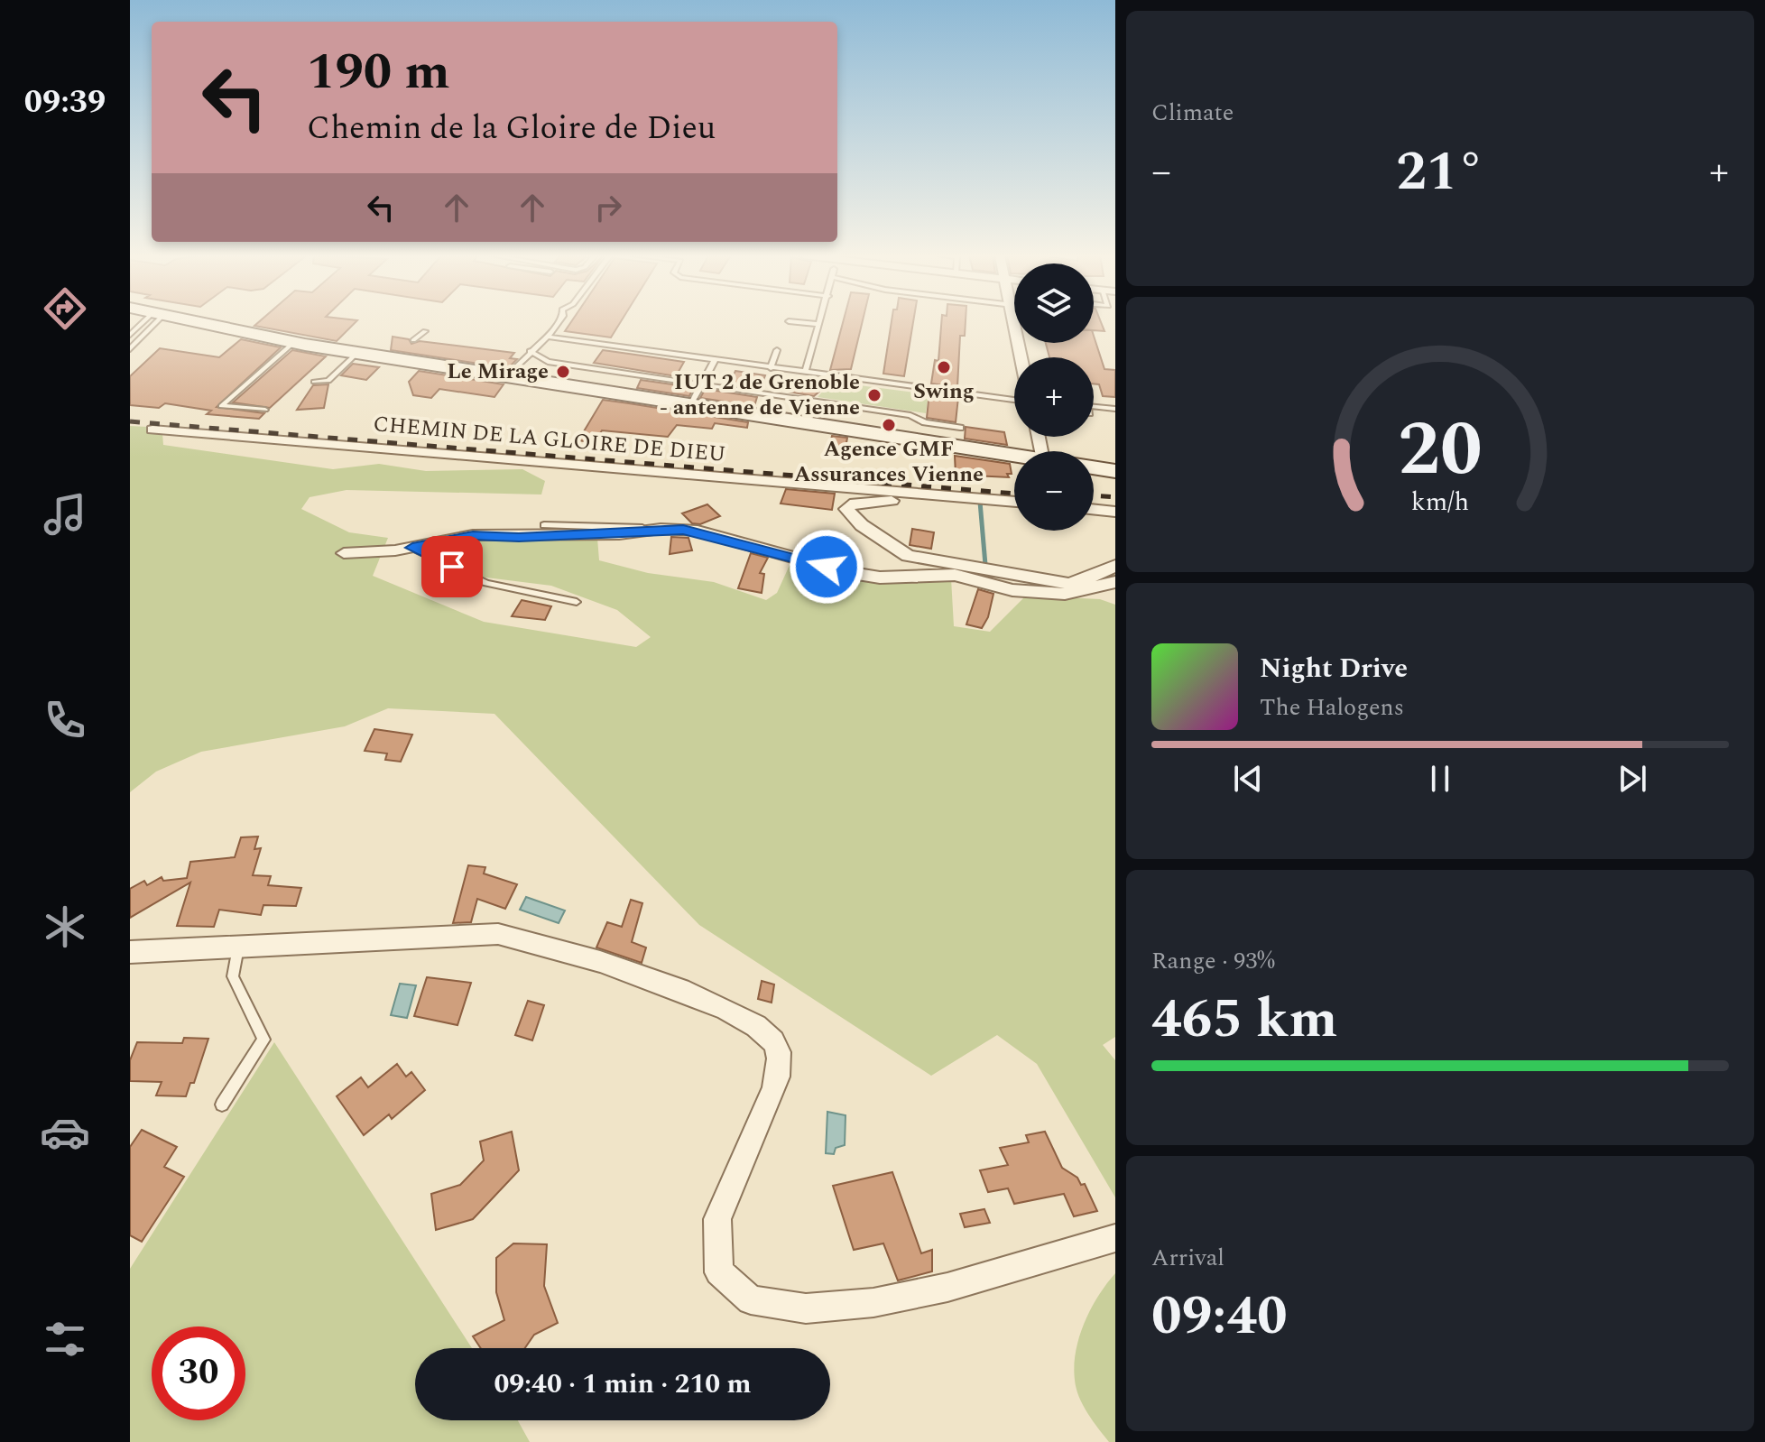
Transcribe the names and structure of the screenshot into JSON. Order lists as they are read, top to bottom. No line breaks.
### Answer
{"streets":{"street":["CHEMIN DE LA GLOIRE DE DIEU"]},"places":["Swing","Le Mirage","IUT 2 de Grenoble - antenne de Vienne","Agence GMF Assurances Vienne"],"page":{"tabs":"09:39","tile":["Climate",["Range · 93%","465 km"],["Arrival","09:40"]],"turn":["190 m","Chemin de la Gloire de Dieu"],"heat":["−","21°","+"],"map_buttons":["+","−"],"song":["Night Drive","The Halogens"],"limit":"30","trip":"09:40 · 1 min · 210 m","gauge":["20","km/h"]}}
